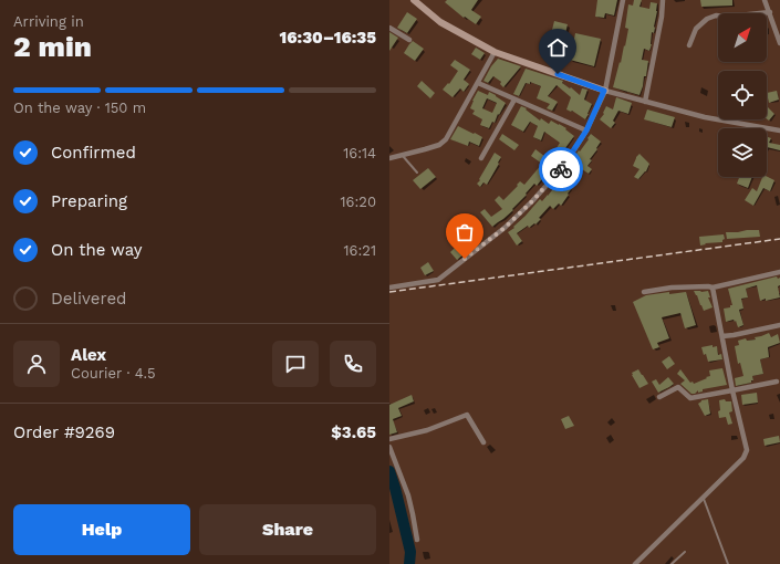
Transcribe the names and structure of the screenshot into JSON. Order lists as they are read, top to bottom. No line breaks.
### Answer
{"north":"top right","page":{"heading":["2 min","Arriving in","16:30–16:35"],"panel":["Alex","Courier · 4.5","Order #9269","$3.65"],"bar":"On the way · 150 m","list":[["Confirmed","16:14"],["Preparing","16:20"],["On the way","16:21"],"Delivered"],"buttons":["Help","Share"]}}
